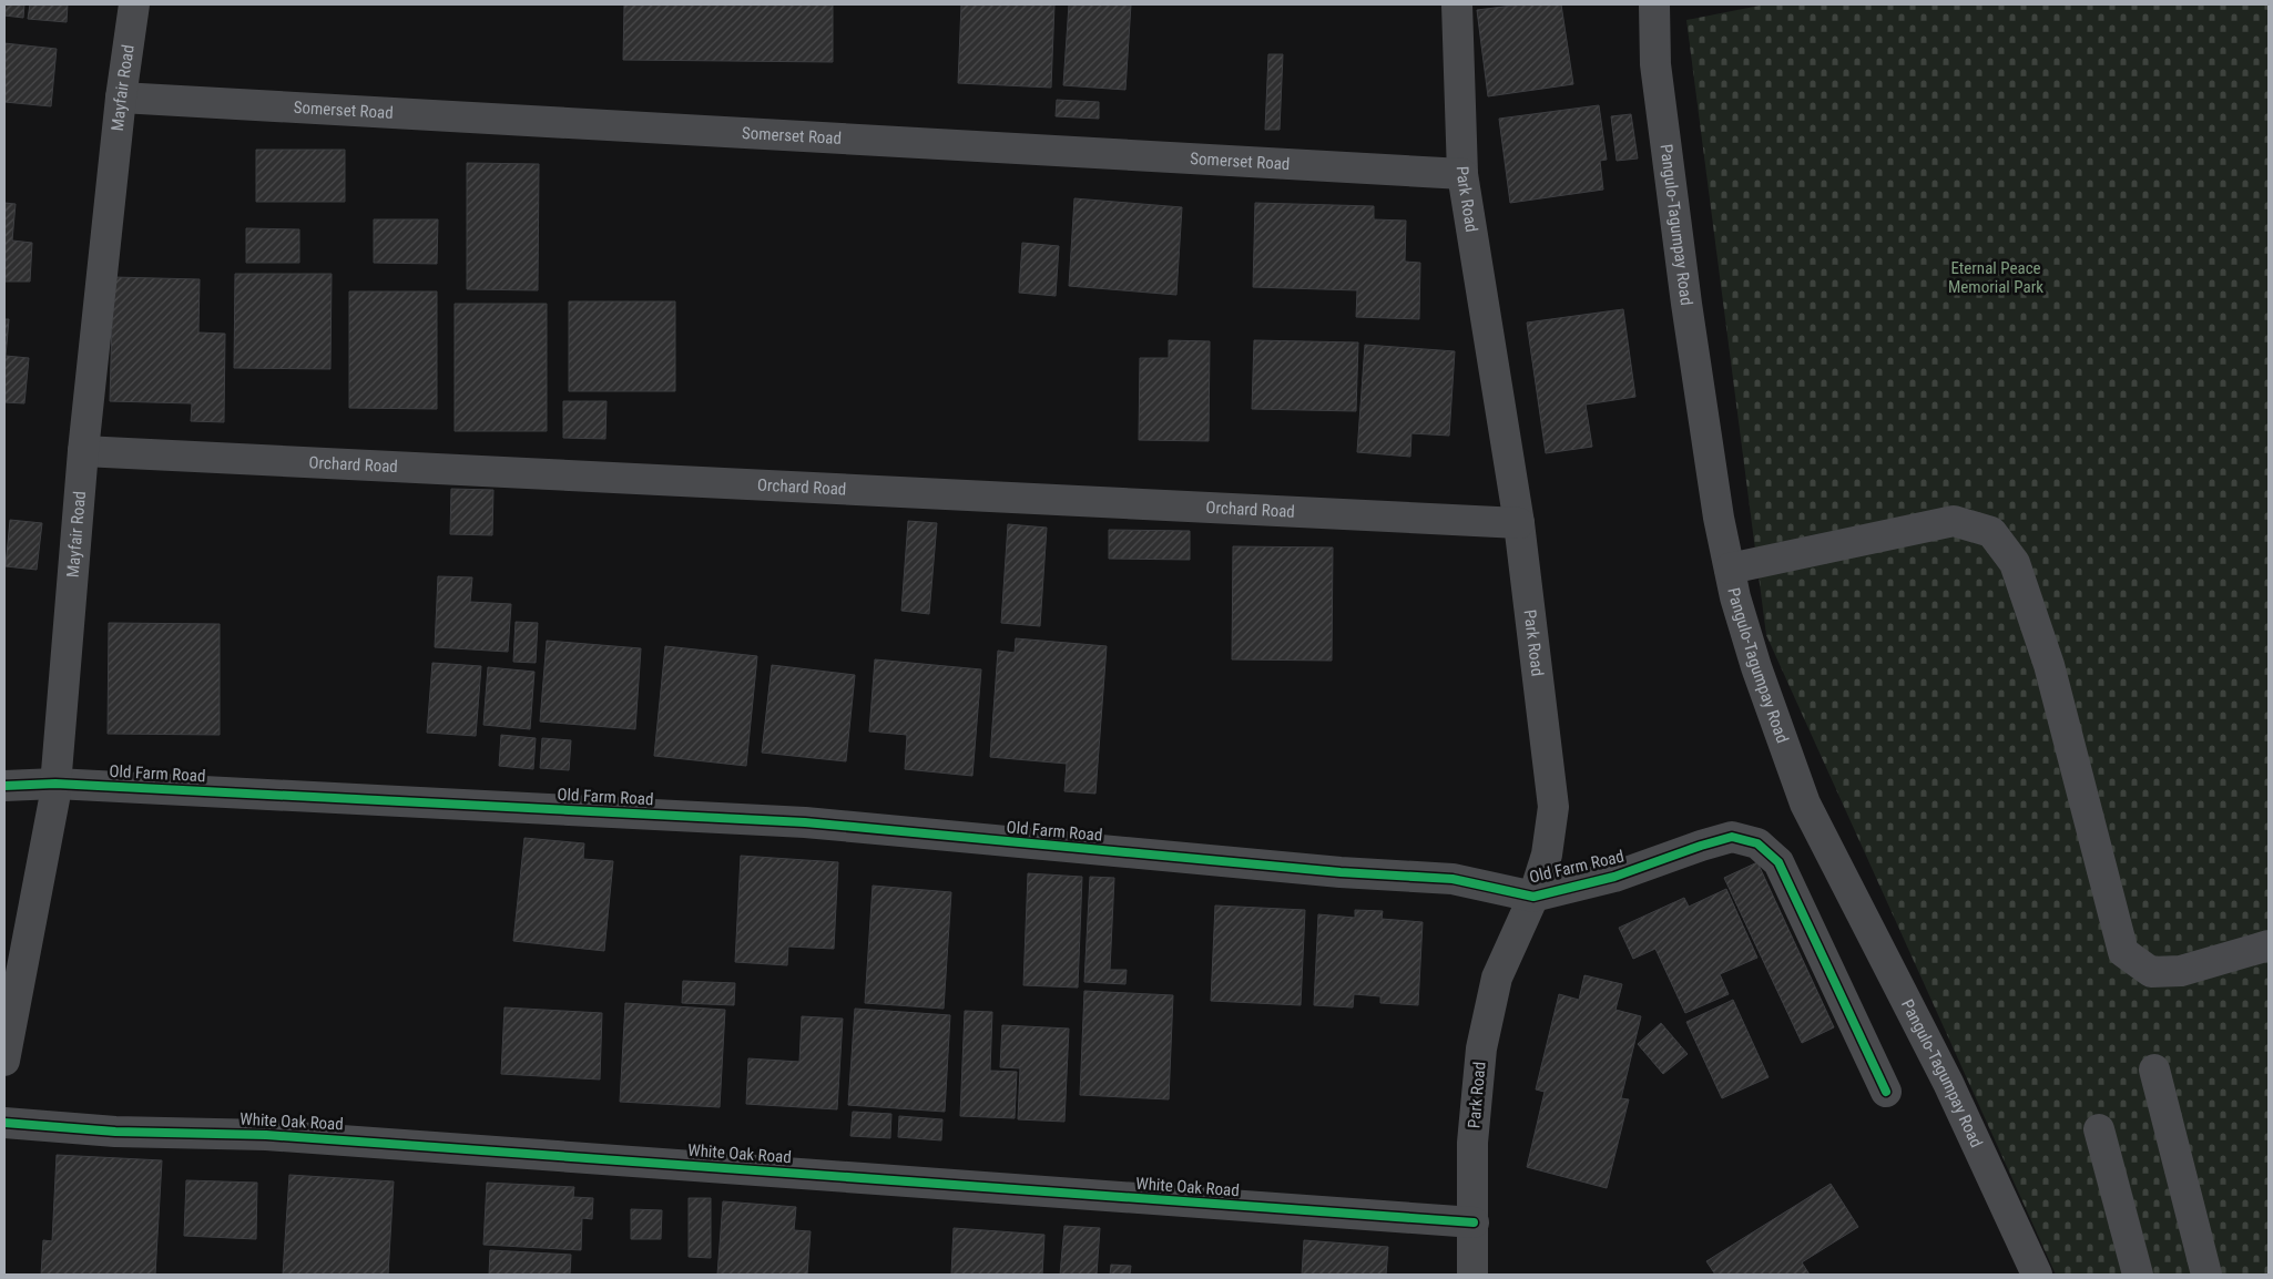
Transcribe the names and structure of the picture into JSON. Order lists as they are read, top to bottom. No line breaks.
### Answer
{"streets":{"street":["Mayfair Road","Somerset Road","Park Road","Pangulo-Tagumpay Road","Orchard Road","Old Farm Road","White Oak Road"]},"crossings":[["Mayfair Road","Somerset Road"],["Mayfair Road","Orchard Road"],["Mayfair Road","Old Farm Road"],["Somerset Road","Park Road"],["Park Road","Orchard Road"],["Park Road","Old Farm Road"],["Park Road","White Oak Road"]],"parks":["Eternal Peace Memorial Park"]}
